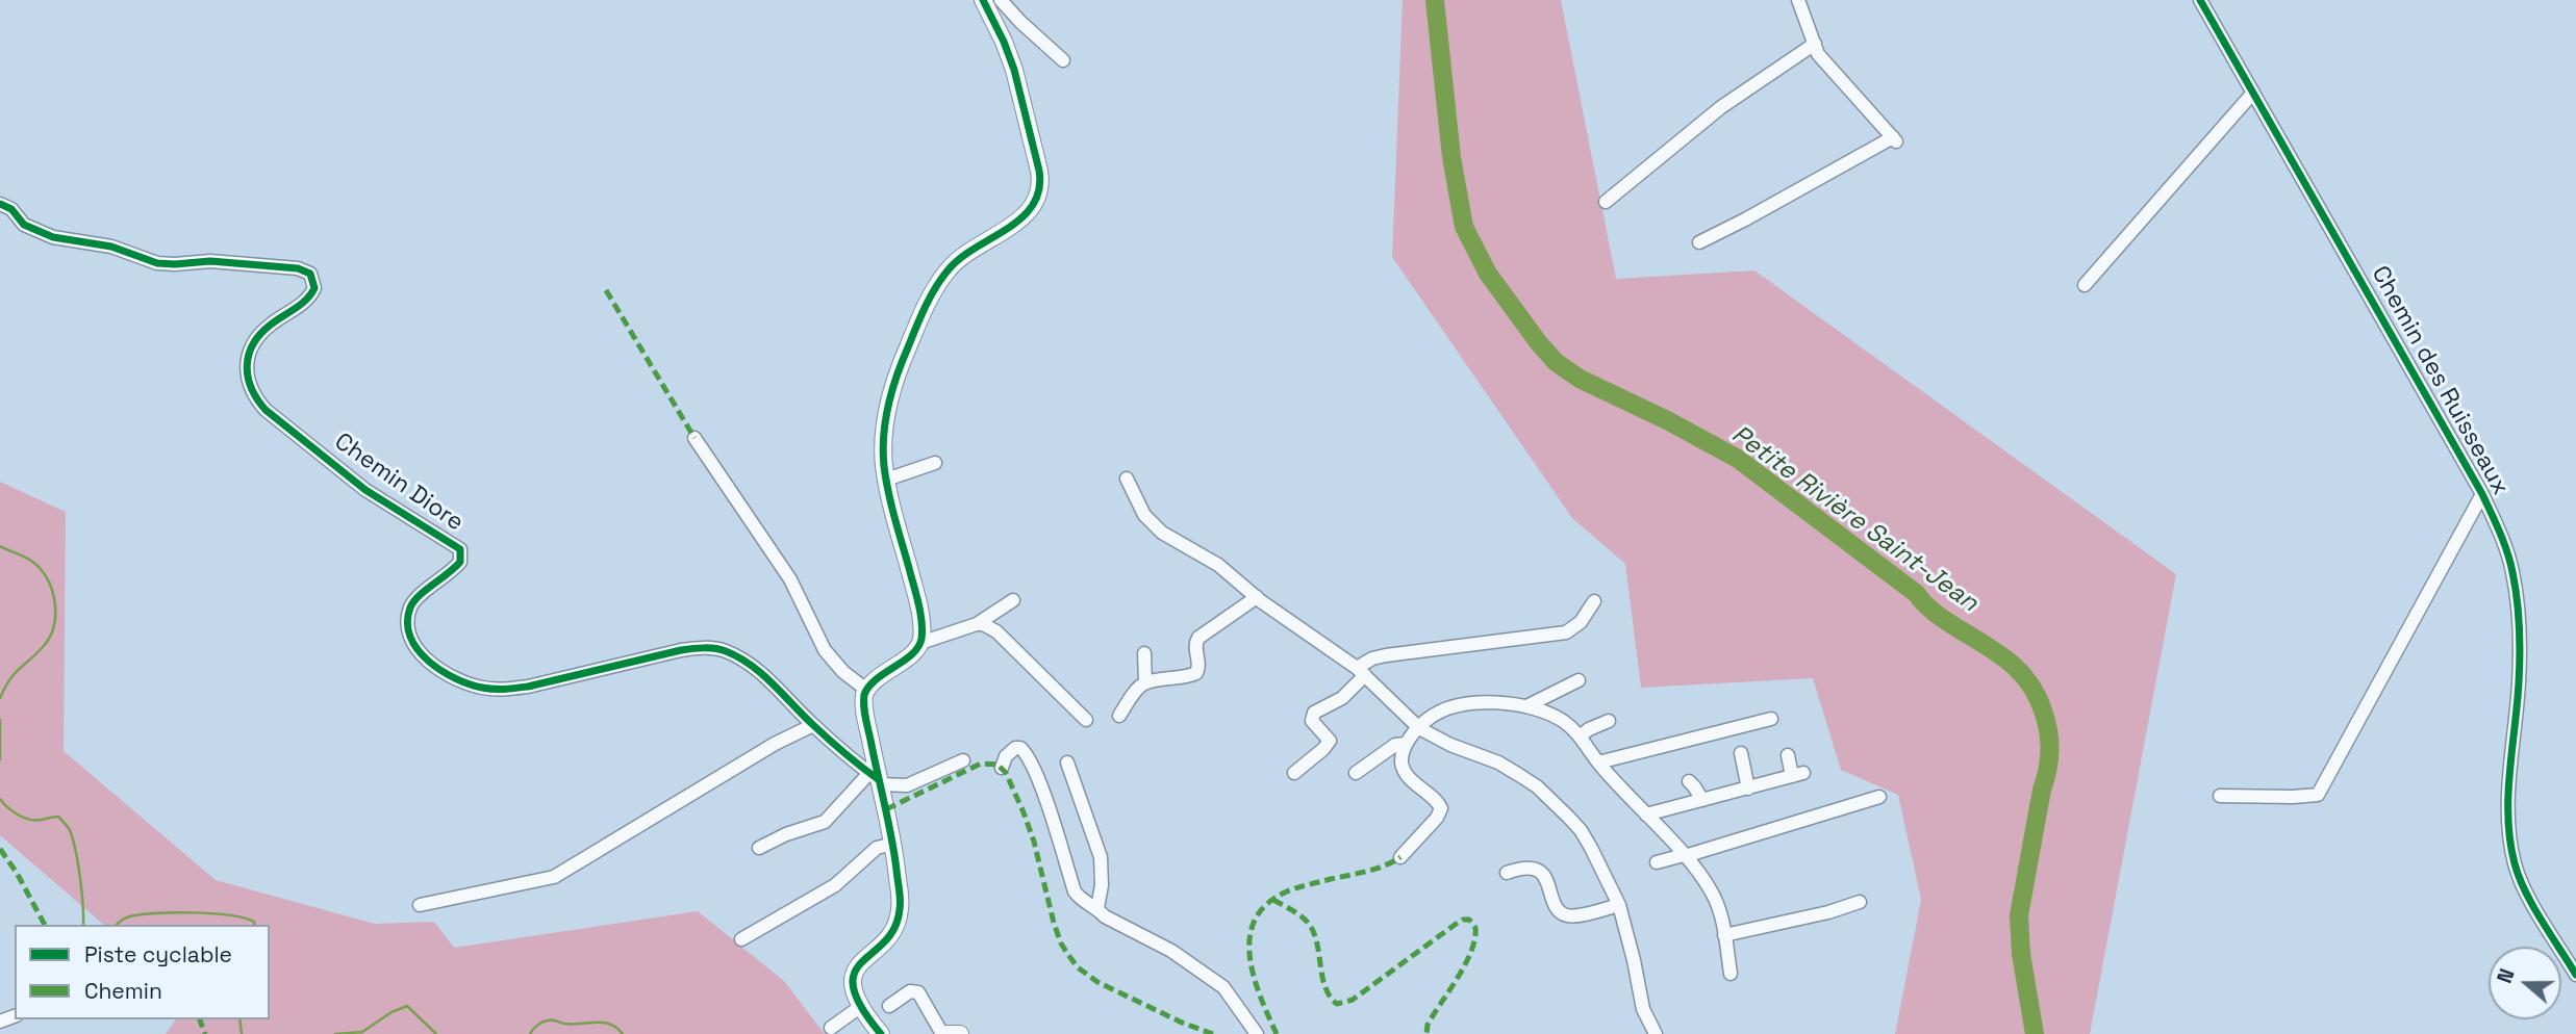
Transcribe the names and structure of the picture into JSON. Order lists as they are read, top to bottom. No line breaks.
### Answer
{"streets":{"street":["Chemin des Ruisseaux","Chemin Diore"]},"water":["Petite Rivière Saint-Jean"],"legend":["Piste cyclable","Chemin"],"north":"left"}
